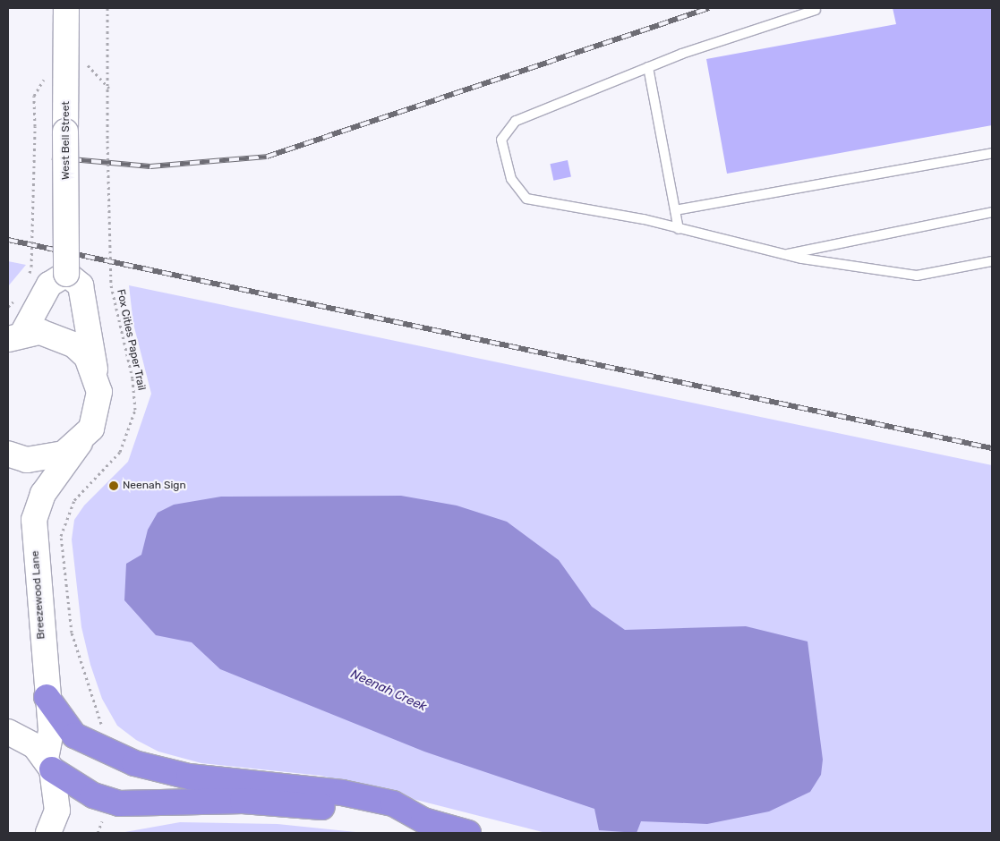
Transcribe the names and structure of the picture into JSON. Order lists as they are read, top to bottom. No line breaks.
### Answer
{"streets":{"main road":["West Bell Street","Breezewood Lane"],"path":["Fox Cities Paper Trail"]},"water":["Neenah Creek"],"places":["Neenah Sign"]}
